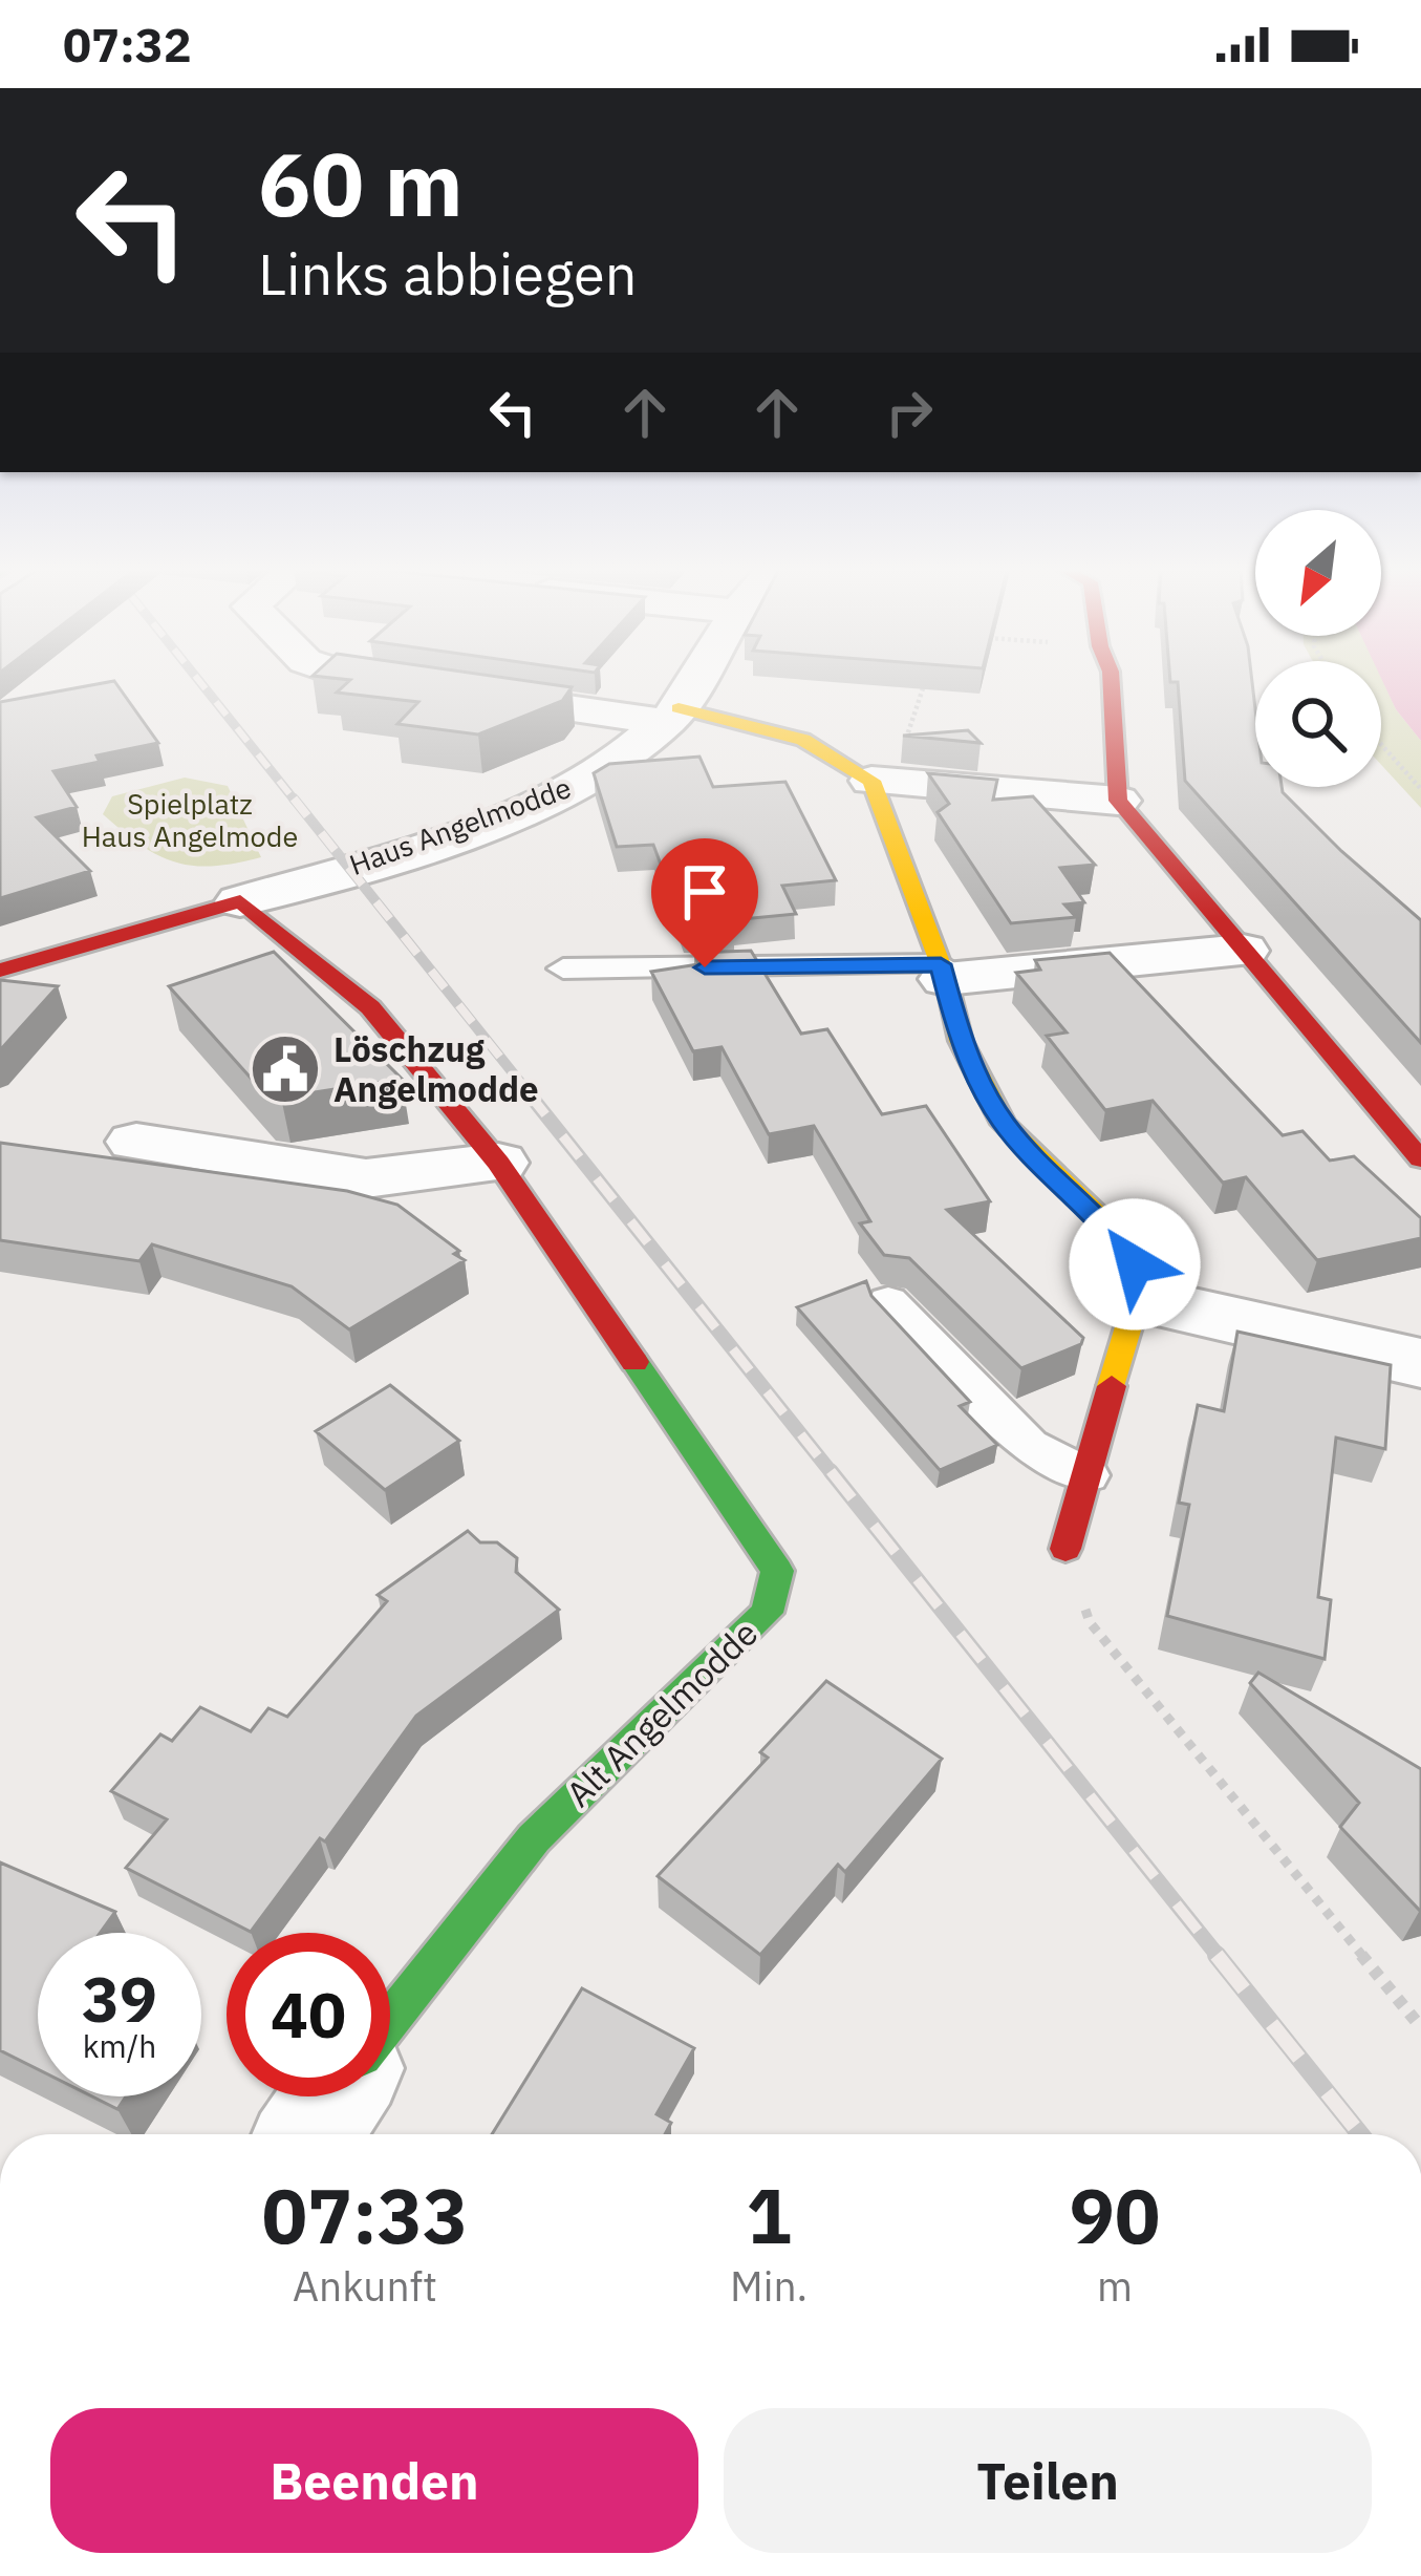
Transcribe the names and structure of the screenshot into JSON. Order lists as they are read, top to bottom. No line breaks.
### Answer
{"streets":{"street":["Haus Angelmodde","Alt Angelmodde"]},"crossings":[["Haus Angelmodde","Alt Angelmodde"]],"parks":["Spielplatz Haus Angelmode"],"places":{"public building":["Löschzug Angelmodde"]},"north":"bottom left","page":{"status":"07:32","turn":["60 m","Links abbiegen"],"speed":"39 km/h","limit":"40","eta":["07:33","Ankunft","1","Min.","90","m"],"buttons":["Beenden","Teilen"]}}
